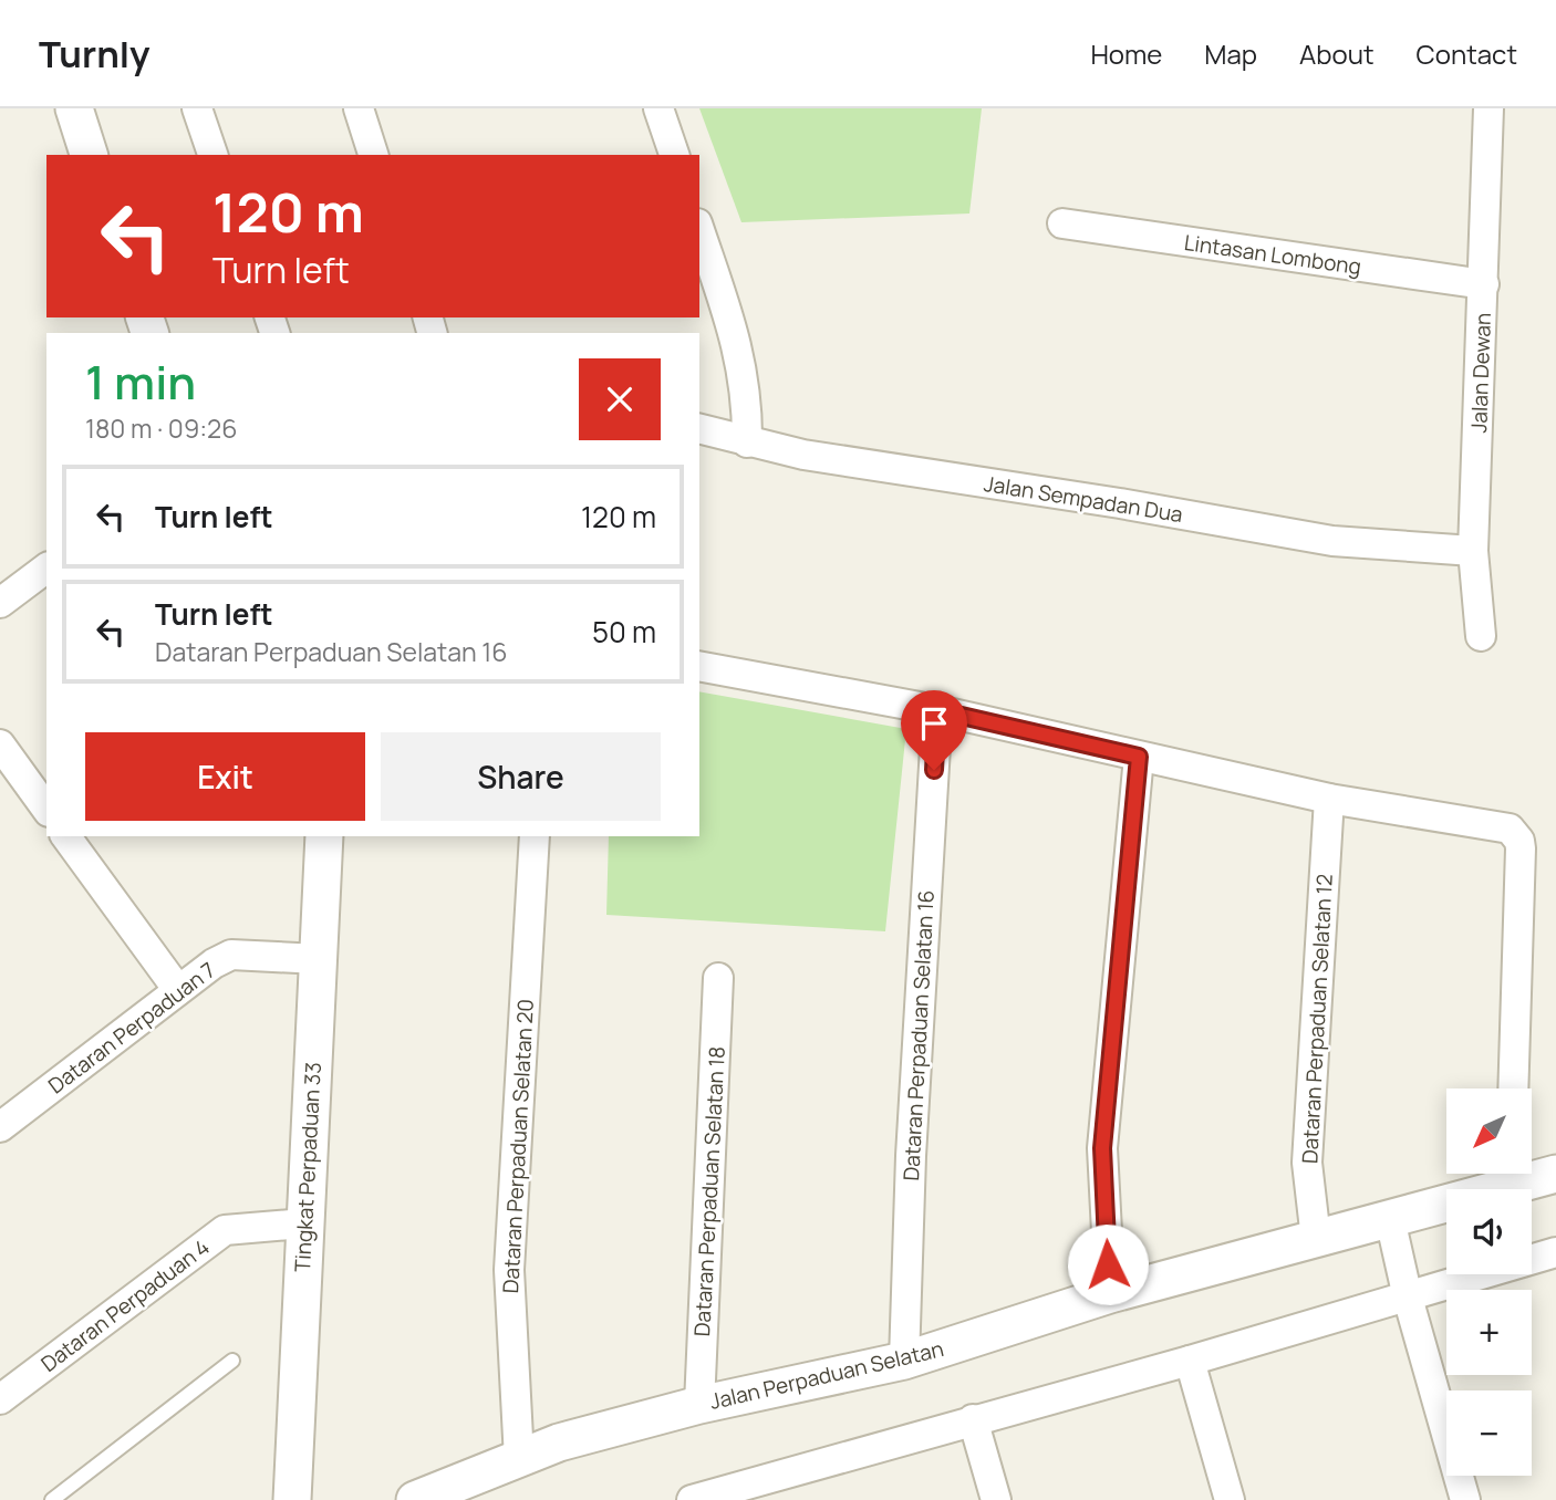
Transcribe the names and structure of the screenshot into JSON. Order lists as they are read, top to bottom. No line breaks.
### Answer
{"streets":{"street":["Lintasan Lombong","Jalan Dewan","Jalan Sempadan Dua","Dataran Perpaduan Selatan 12","Dataran Perpaduan 7","Dataran Perpaduan Selatan 16","Dataran Perpaduan Selatan 20","Tingkat Perpaduan 33","Dataran Perpaduan Selatan 18","Dataran Perpaduan 4","Jalan Perpaduan Selatan"]},"crossings":[["Lintasan Lombong","Jalan Dewan"],["Jalan Dewan","Jalan Sempadan Dua"],["Dataran Perpaduan Selatan 12","Jalan Perpaduan Selatan"],["Dataran Perpaduan 7","Tingkat Perpaduan 33"],["Dataran Perpaduan Selatan 16","Jalan Perpaduan Selatan"],["Dataran Perpaduan Selatan 20","Jalan Perpaduan Selatan"],["Tingkat Perpaduan 33","Dataran Perpaduan 4"],["Dataran Perpaduan Selatan 18","Jalan Perpaduan Selatan"]],"north":"bottom left","page":{"header":"Turnly","nav":["Home","Map","About","Contact"],"turn":["120 m","Turn left"],"heading":["1 min","180 m · 09:26"],"list":[{"name":"Turn left","value":"120 m"},{"name":"Turn left","note":"Dataran Perpaduan Selatan 16","value":"50 m"}],"buttons":["Exit","Share"],"map_buttons":["+","−"]}}
